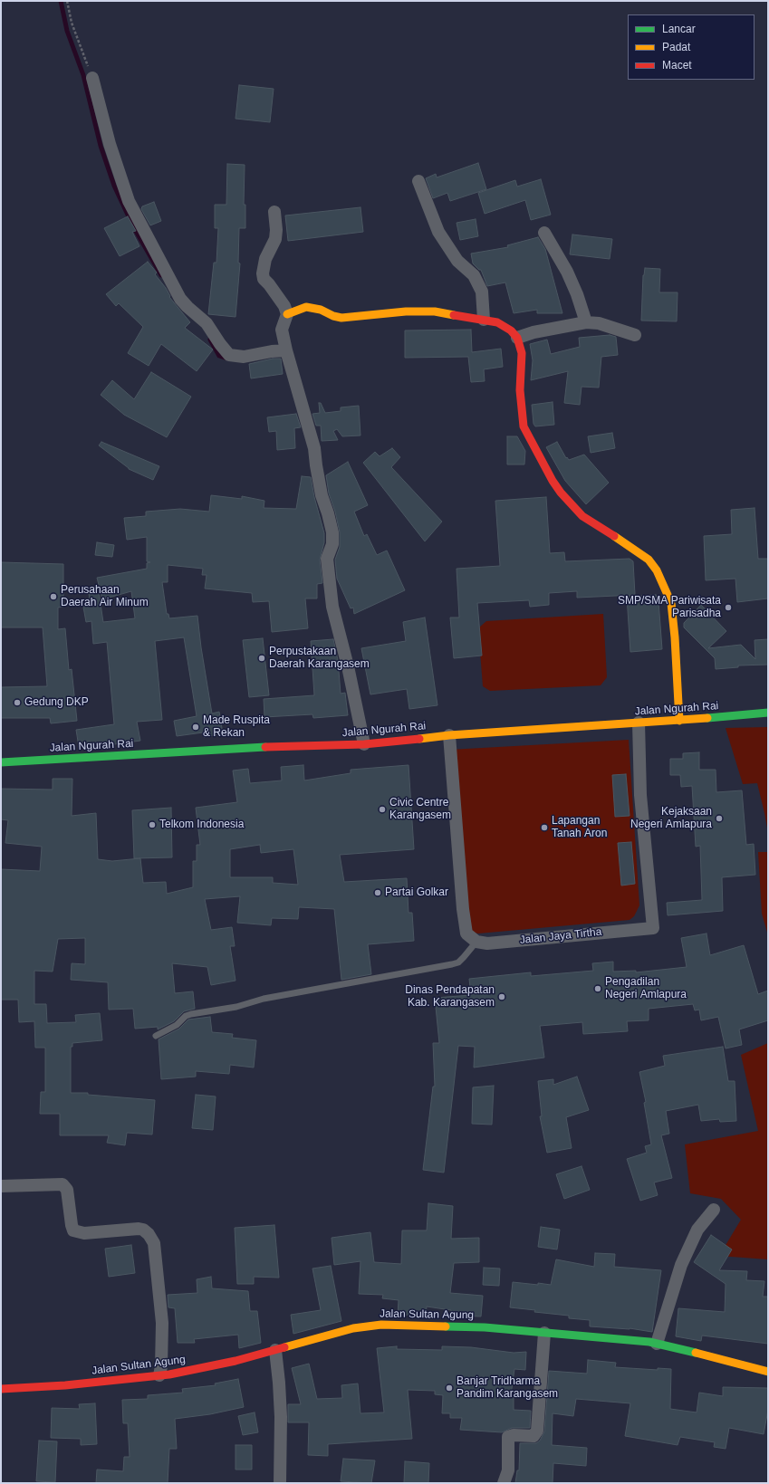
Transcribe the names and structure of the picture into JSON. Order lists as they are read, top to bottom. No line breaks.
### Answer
{"streets":{"street":["Jalan Ngurah Rai","Jalan Jaya Tirtha","Jalan Sultan Agung"]},"crossings":[["Jalan Ngurah Rai","Jalan Jaya Tirtha"]],"places":["Perusahaan Daerah Air Minum","SMP/SMA Pariwisata Parisadha","Perpustakaan Daerah Karangasem","Gedung DKP","Made Ruspita & Rekan","Civic Centre Karangasem","Kejaksaan Negeri Amlapura","Telkom Indonesia","Lapangan Tanah Aron","Partai Golkar","Pengadilan Negeri Amlapura","Dinas Pendapatan Kab. Karangasem","Banjar Tridharma Pandim Karangasem"],"legend":["Lancar","Padat","Macet"]}
